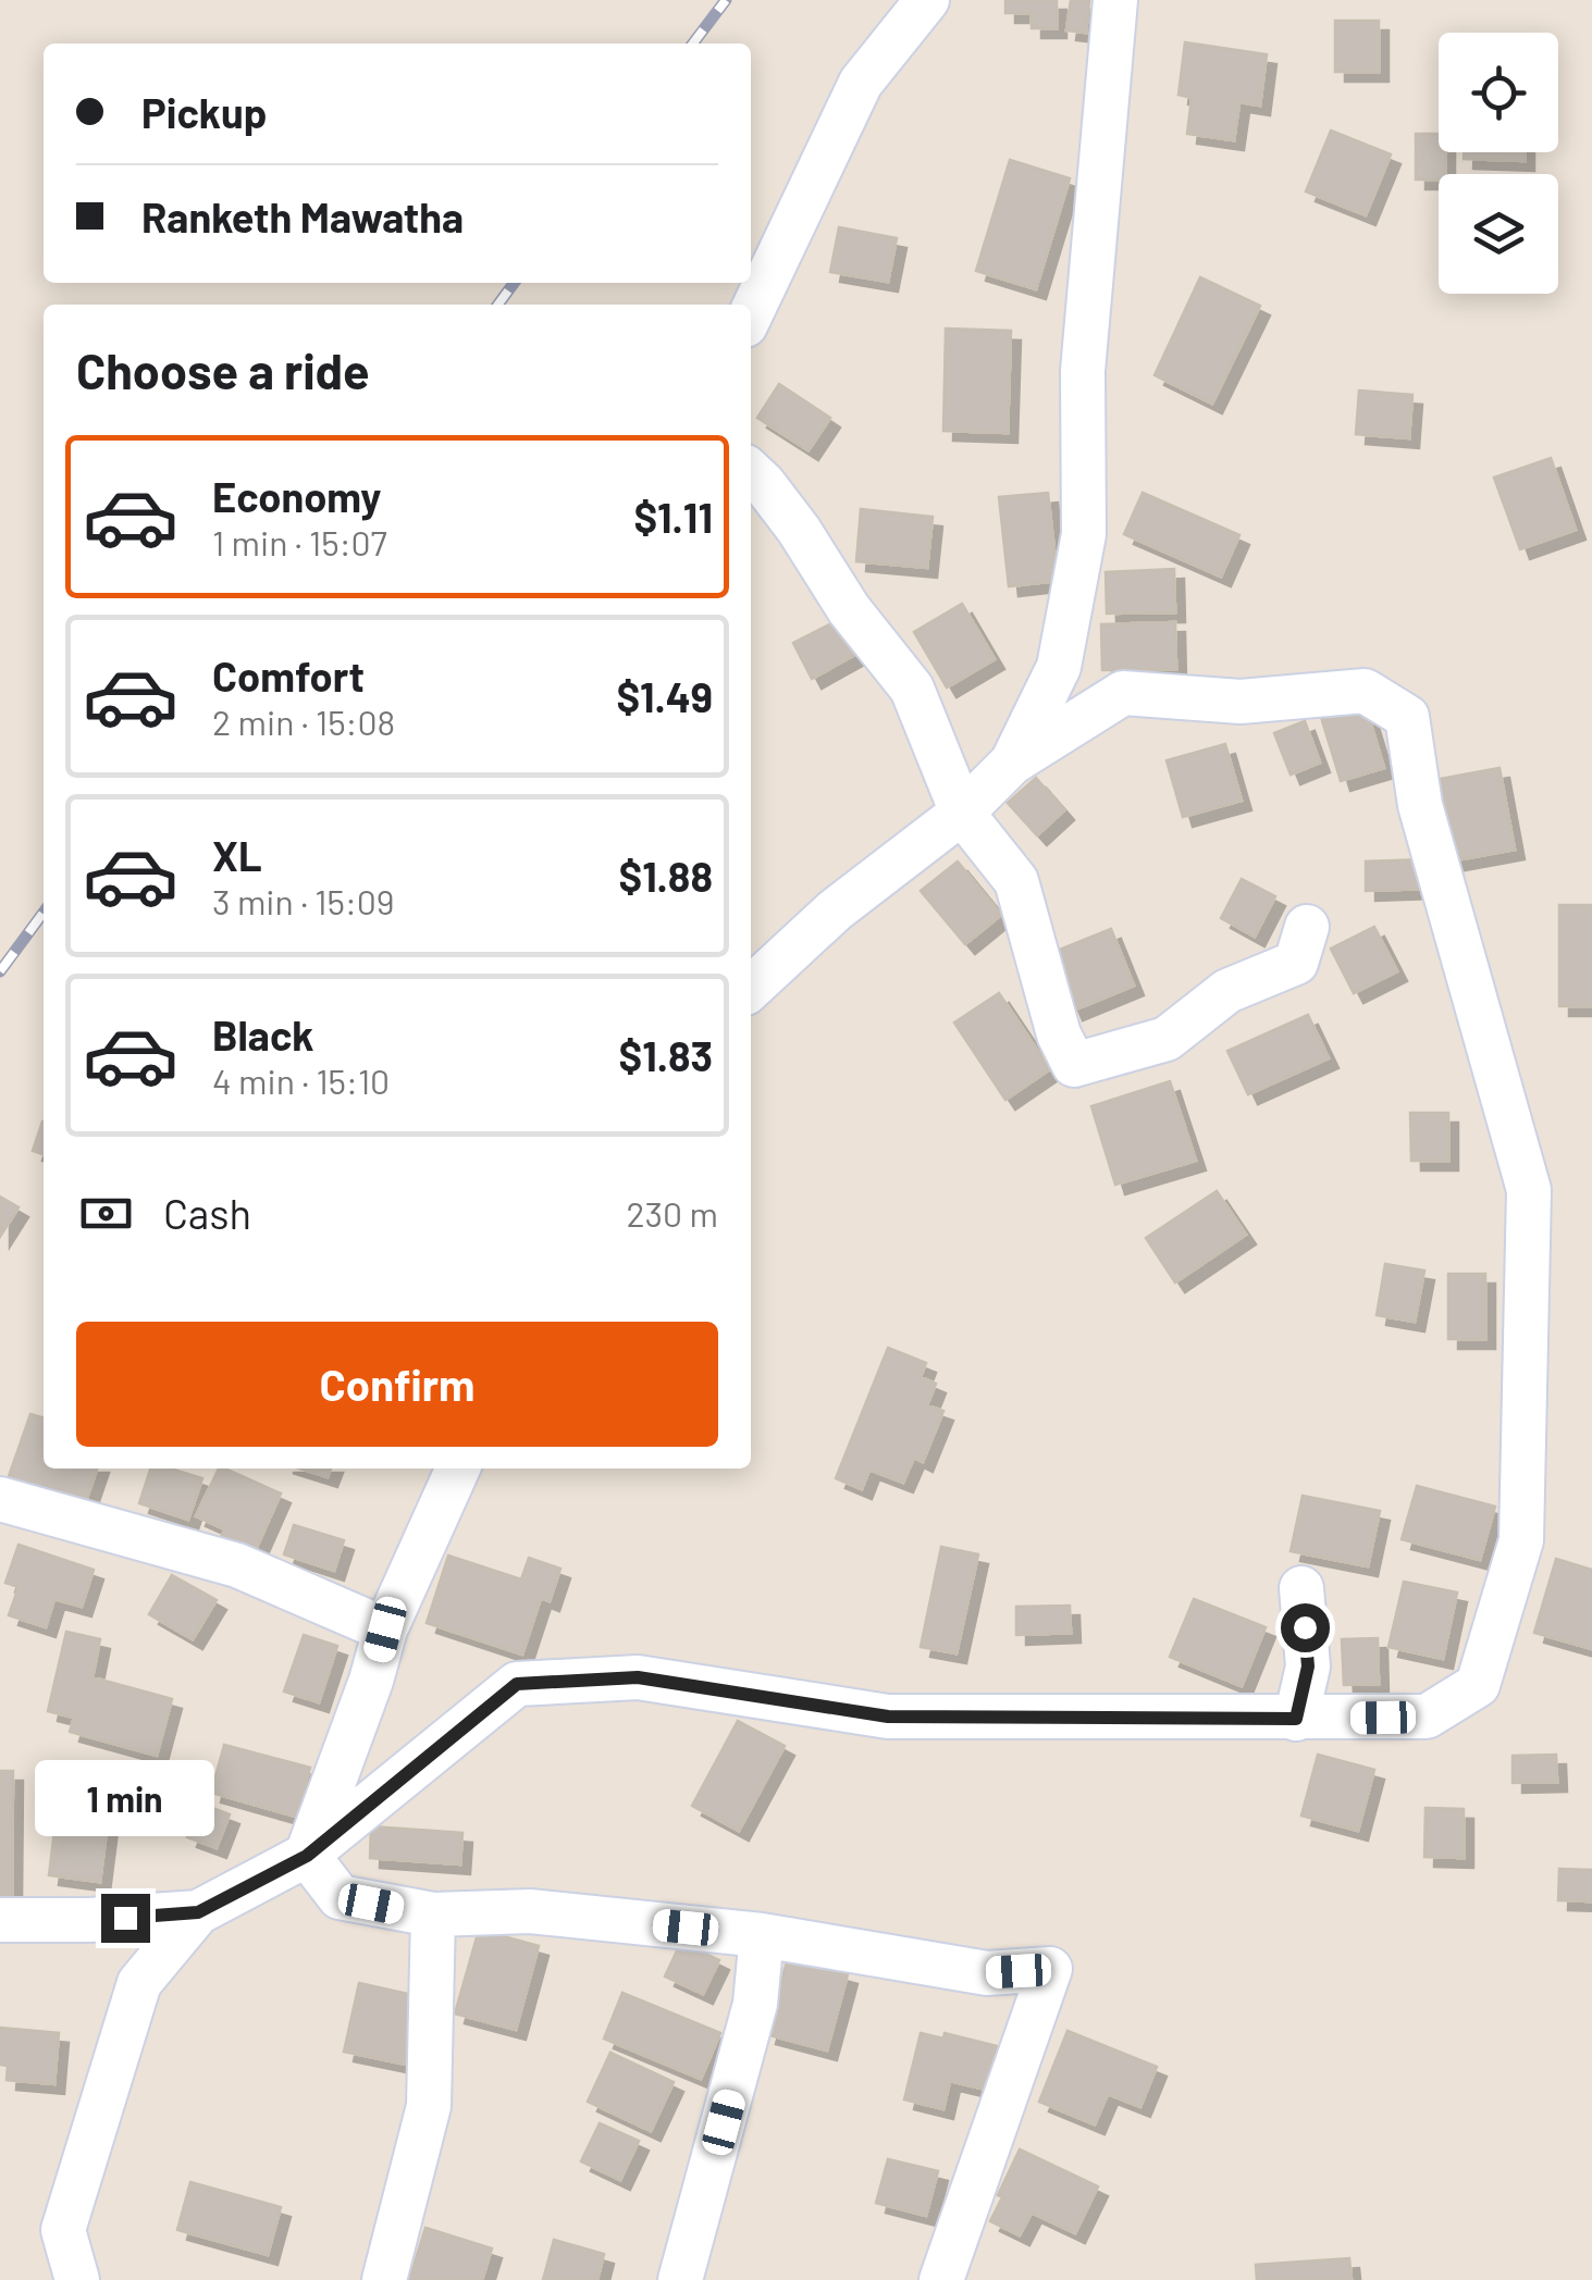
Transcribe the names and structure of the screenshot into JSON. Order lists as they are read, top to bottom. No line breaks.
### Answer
{"page":{"banner":["Pickup","Ranketh Mawatha"],"heading":"Choose a ride","list":[{"name":"Economy","note":"1 min · 15:07","value":"$1.11"},{"name":"Comfort","note":"2 min · 15:08","value":"$1.49"},{"name":"XL","note":"3 min · 15:09","value":"$1.88"},{"name":"Black","note":"4 min · 15:10","value":"$1.83"}],"pay":["Cash","230 m"],"buttons":"Confirm","bubble":"1 min"}}
